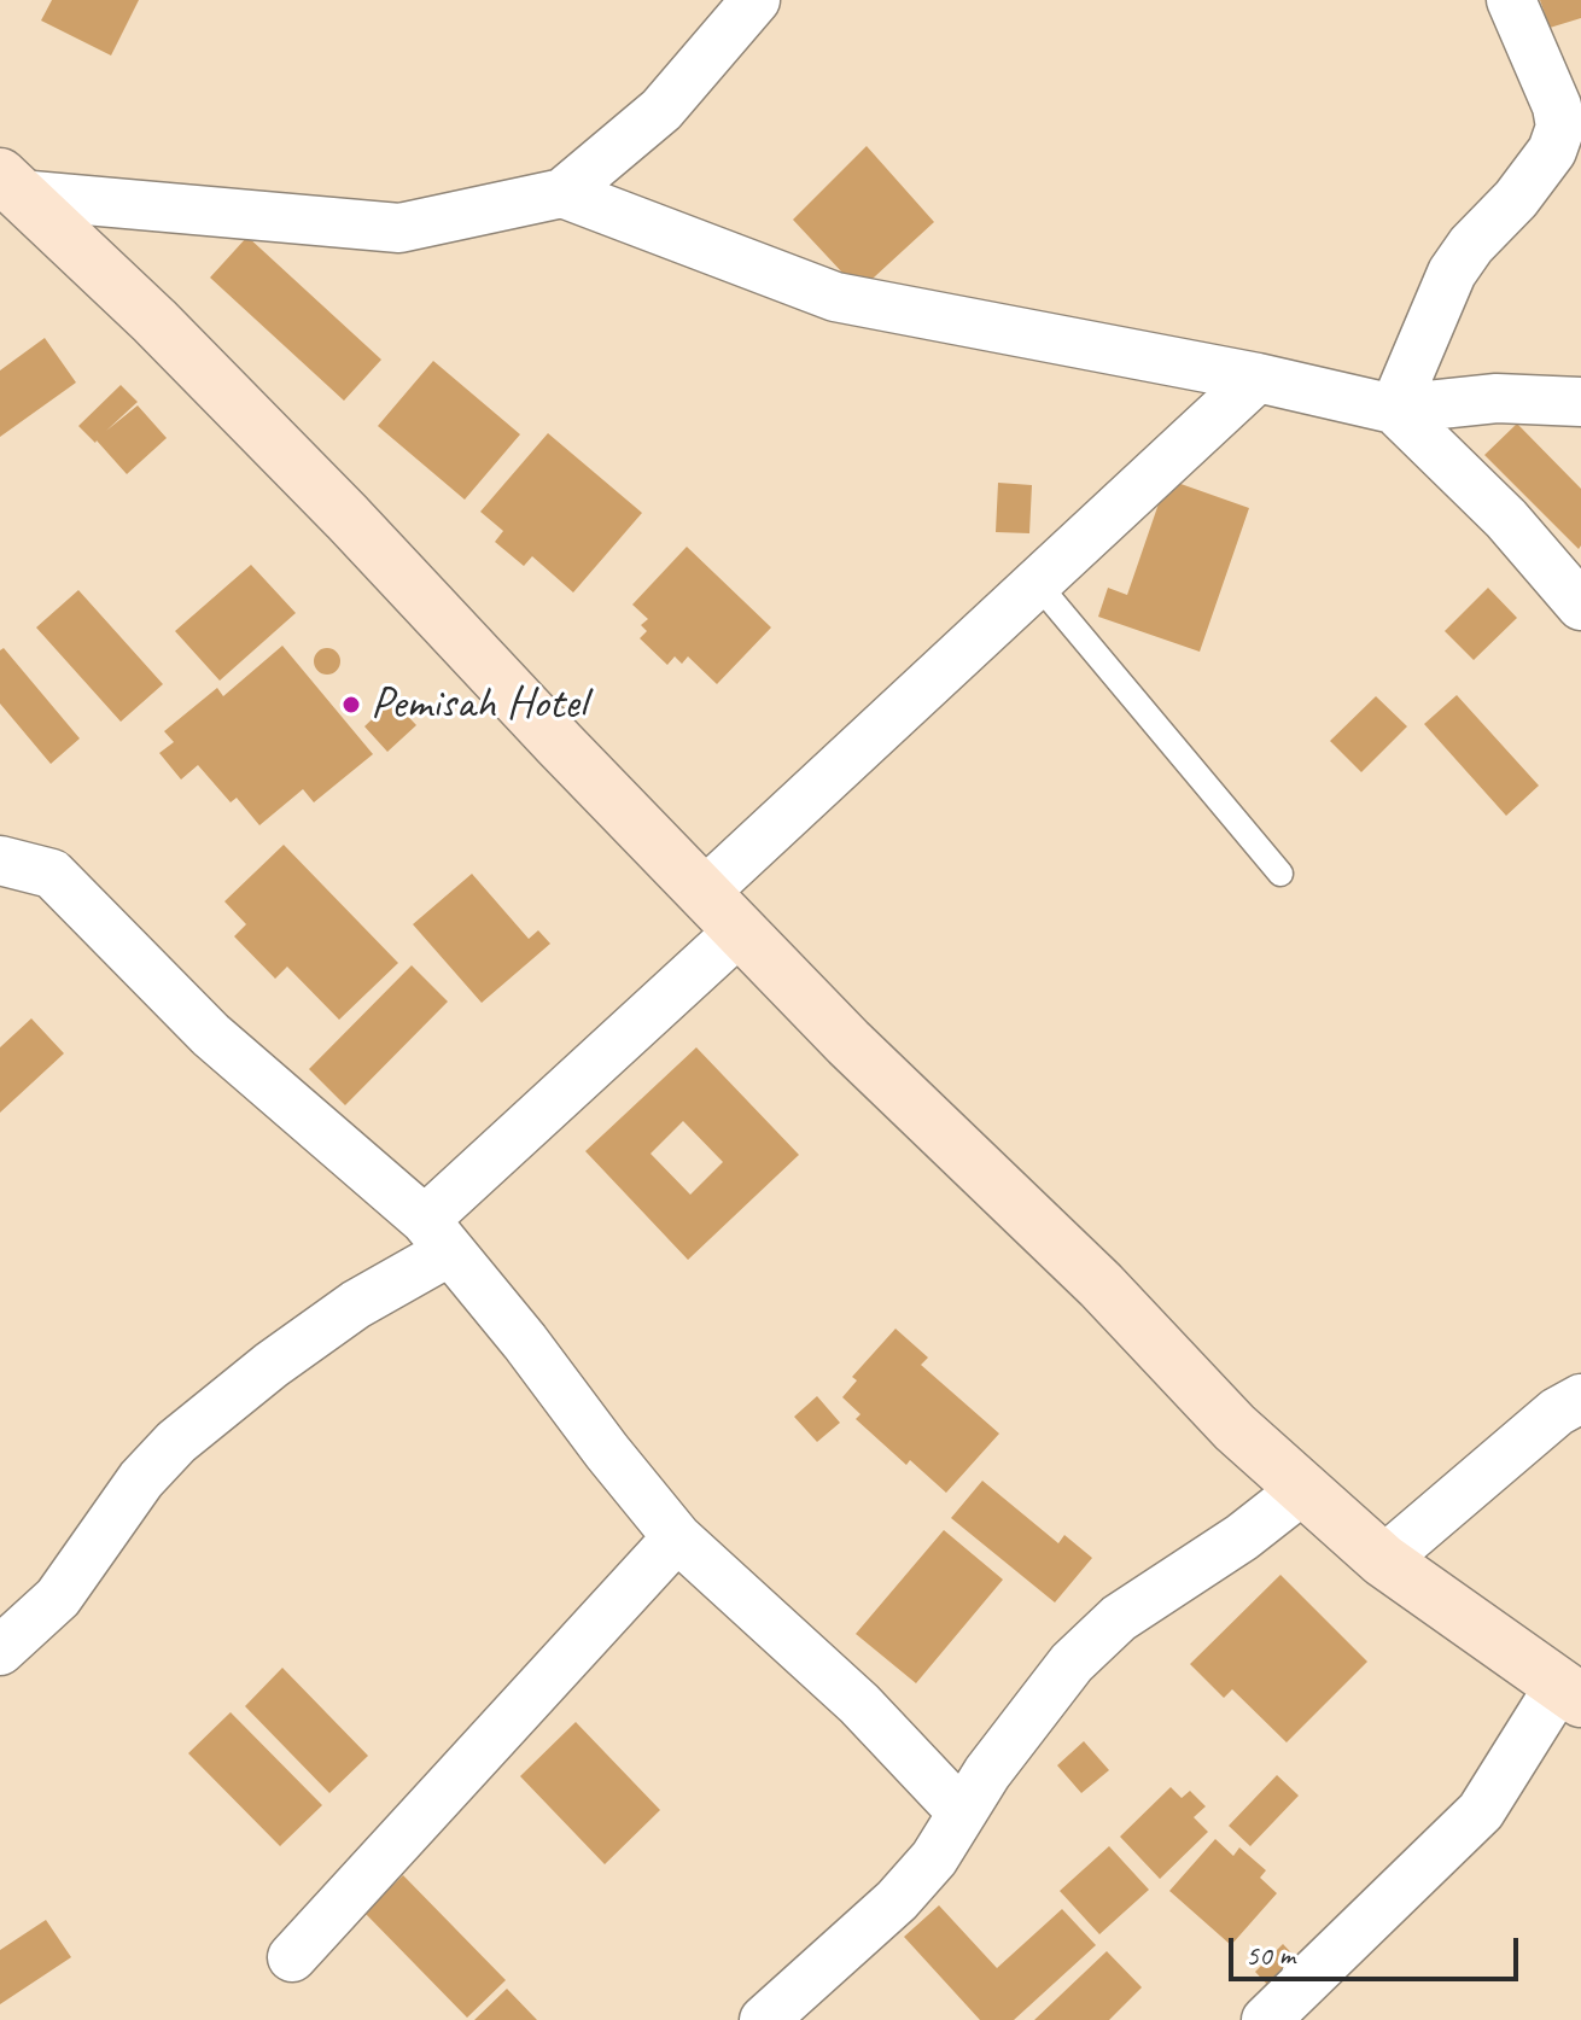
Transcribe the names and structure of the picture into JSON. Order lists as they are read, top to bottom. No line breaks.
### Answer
{"places":["Pemisah Hotel"],"scale_bar":"50 m"}
